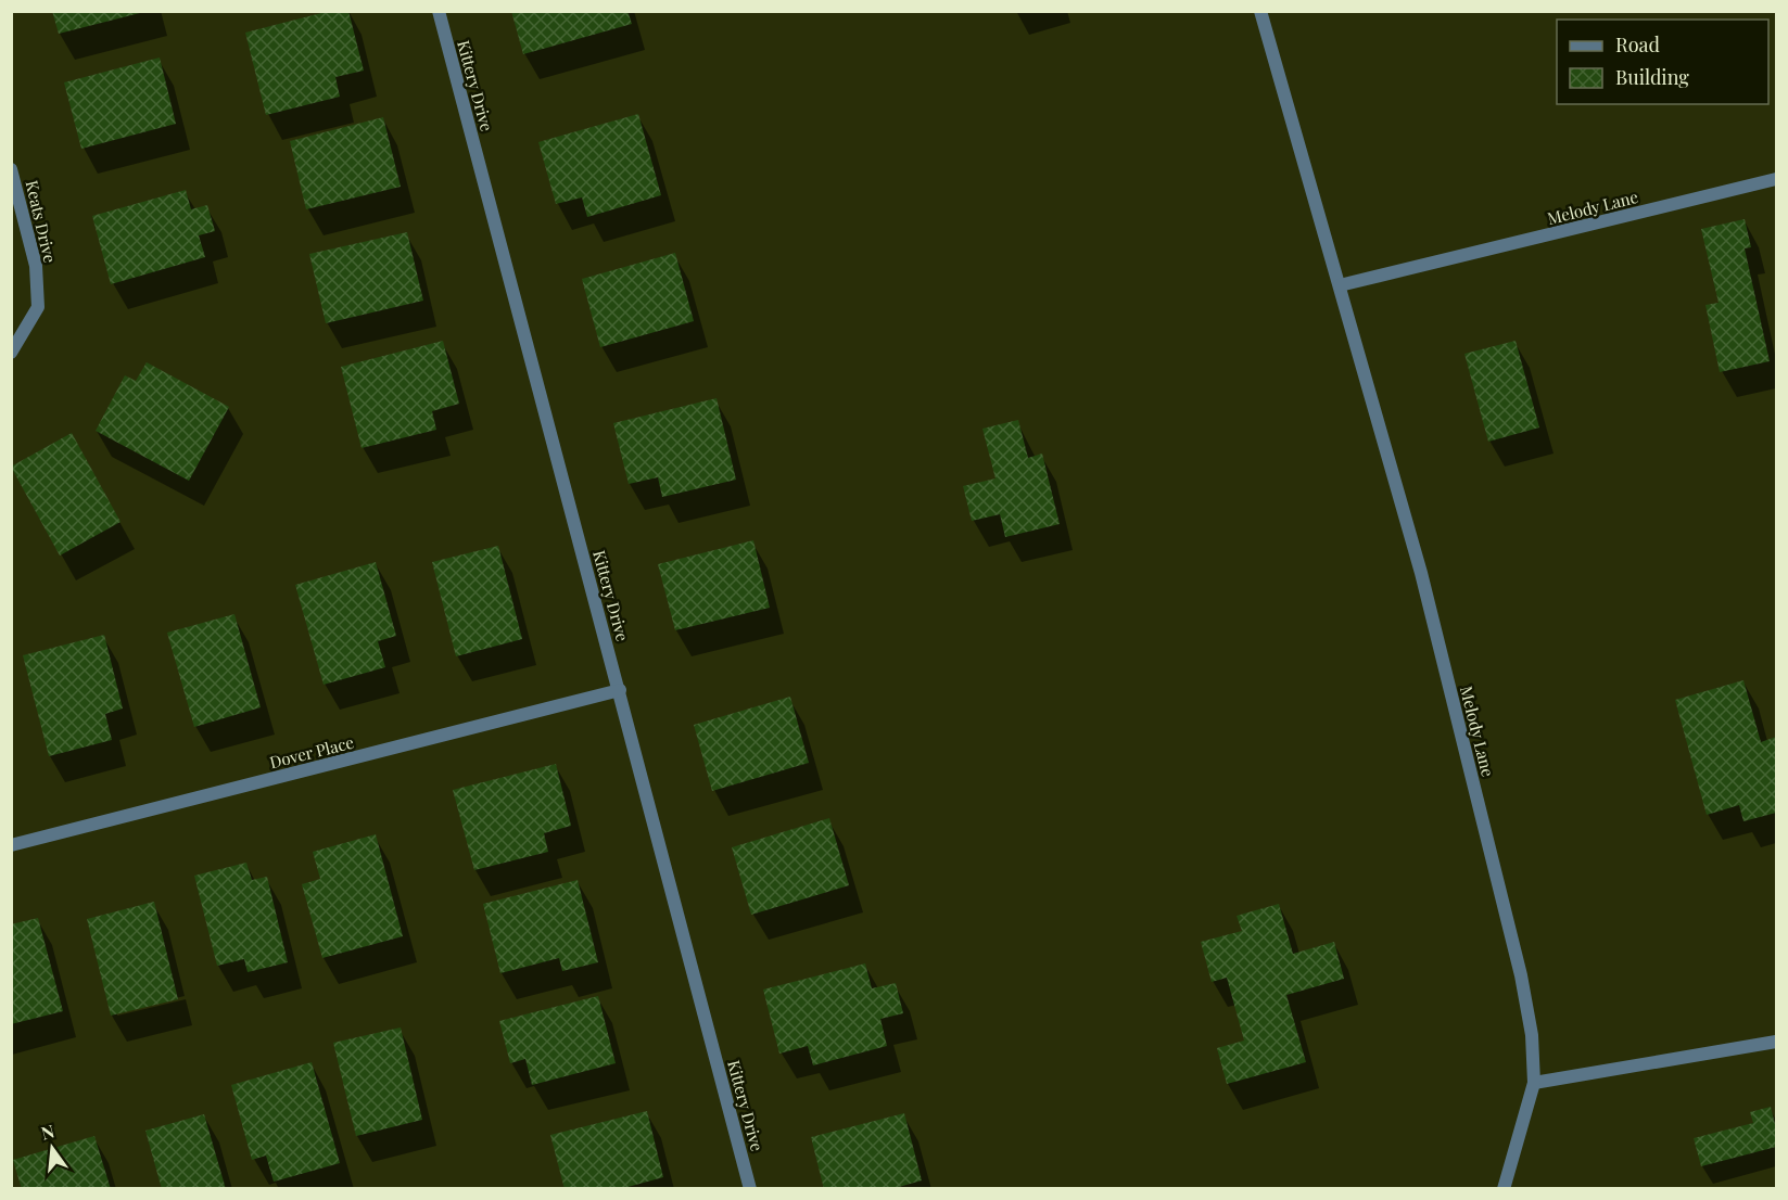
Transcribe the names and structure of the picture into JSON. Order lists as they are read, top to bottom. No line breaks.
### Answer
{"streets":{"street":["Kittery Drive","Melody Lane","Keats Drive","Dover Place"]},"crossings":[["Kittery Drive","Dover Place"]],"legend":["Road","Building"],"north":"top"}
